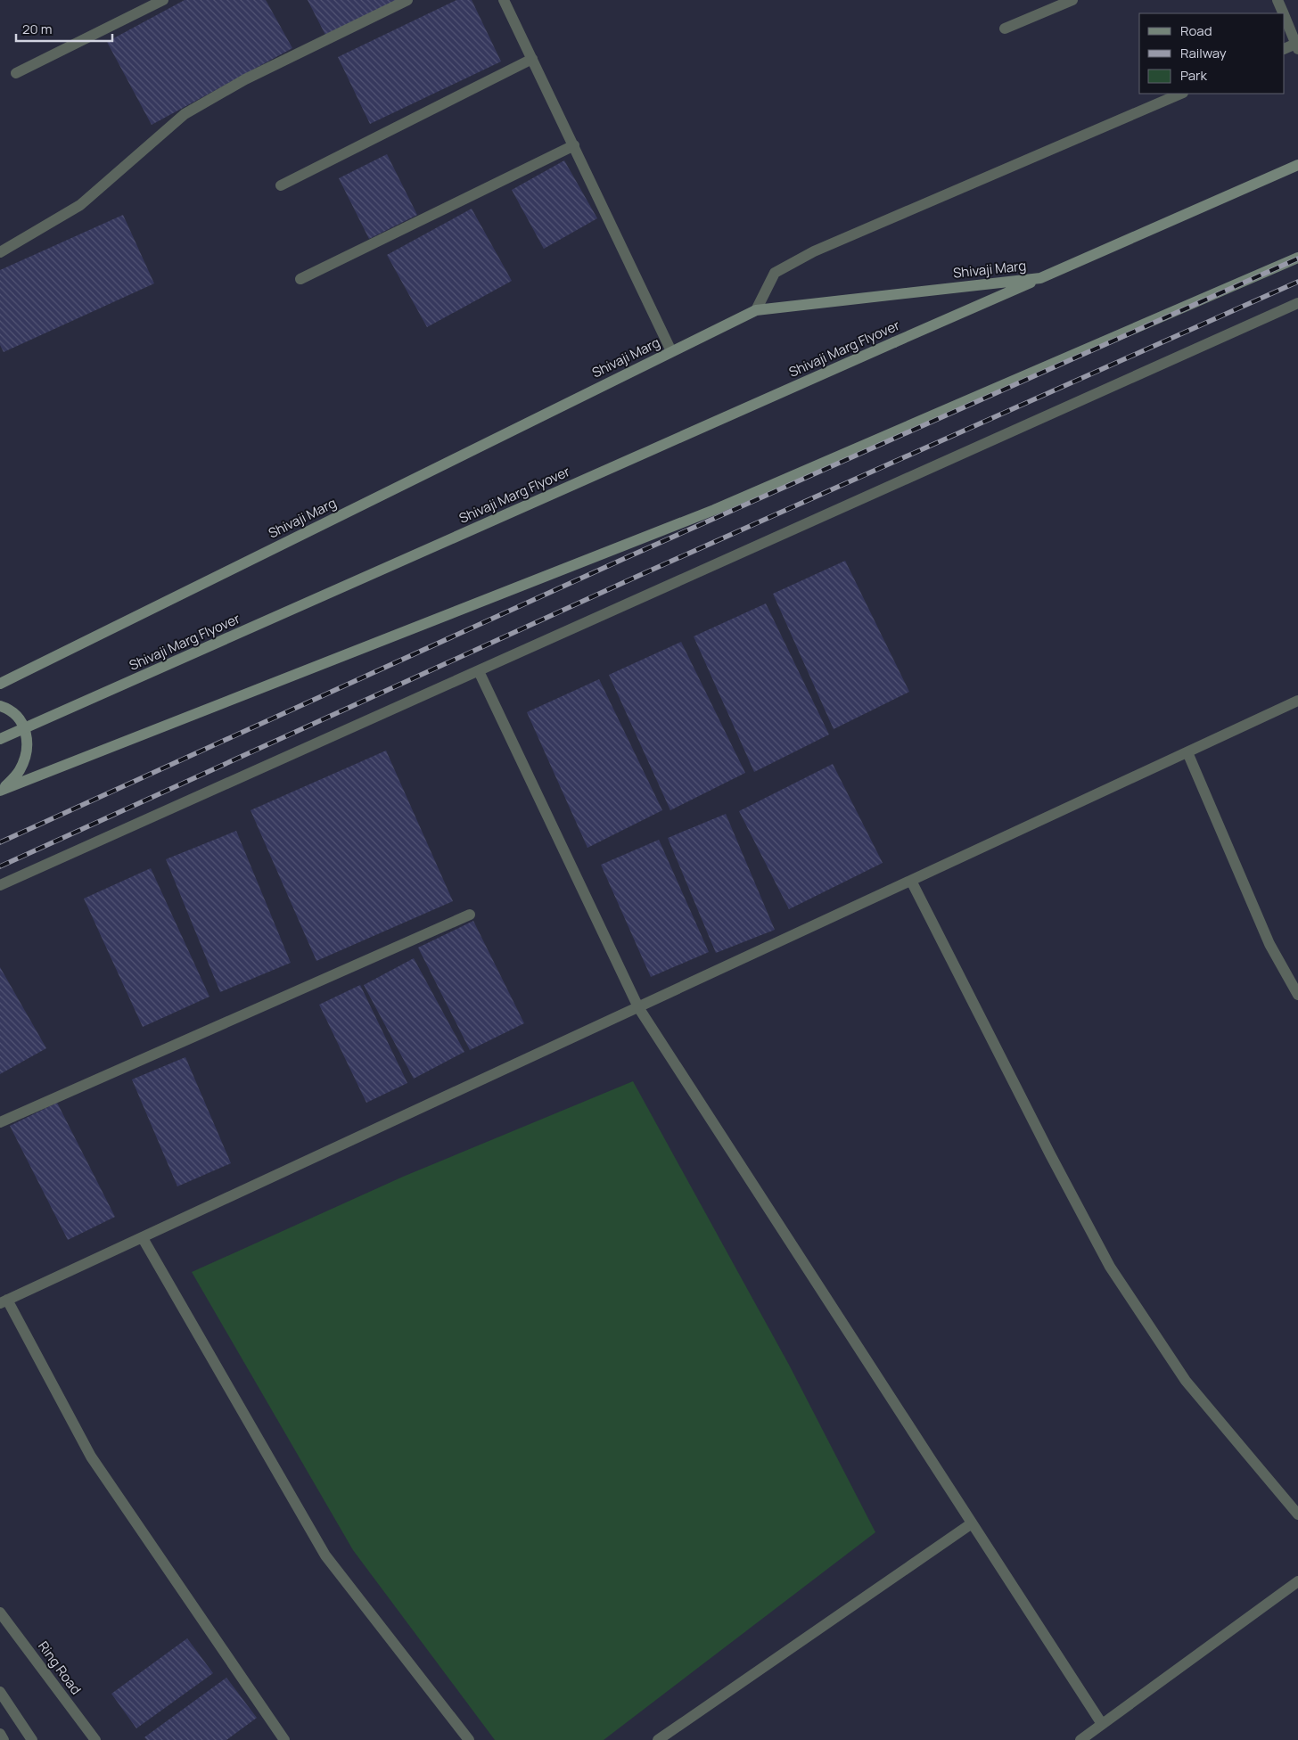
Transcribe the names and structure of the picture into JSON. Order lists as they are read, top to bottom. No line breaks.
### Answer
{"streets":{"main road":["Shivaji Marg","Shivaji Marg Flyover"],"street":["Ring Road"]},"crossings":[["Shivaji Marg","Shivaji Marg Flyover"]],"legend":["Road","Railway","Park"],"scale_bar":"20 m"}
